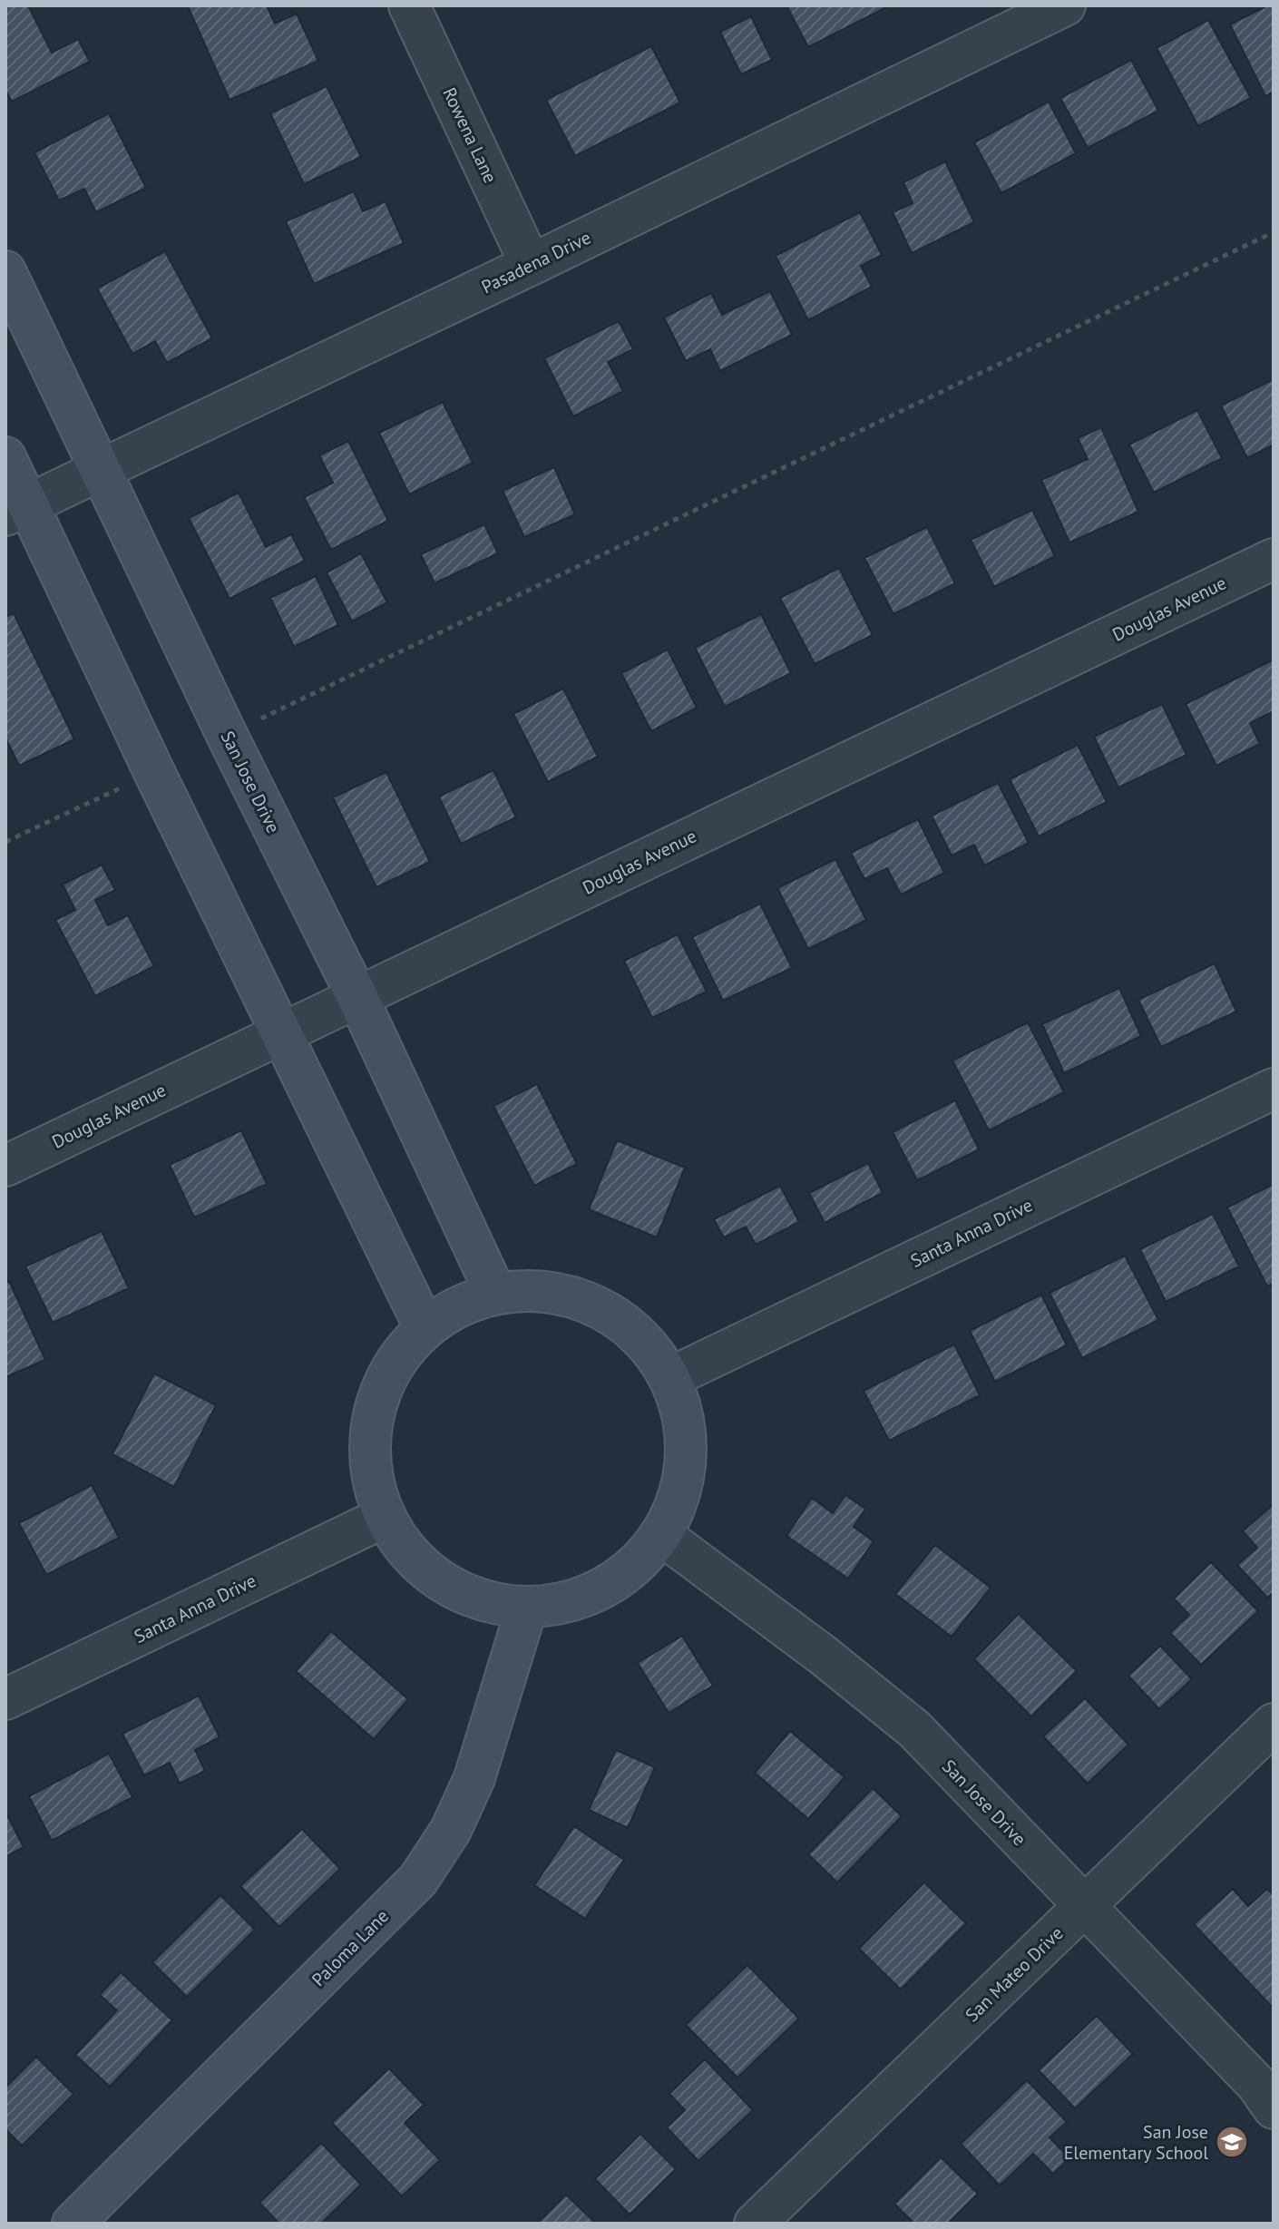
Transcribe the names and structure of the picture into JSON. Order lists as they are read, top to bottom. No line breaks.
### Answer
{"streets":{"street":["Rowena Lane","Pasadena Drive","Douglas Avenue","San Jose Drive","Santa Anna Drive","Paloma Lane","San Mateo Drive"]},"crossings":[["Rowena Lane","Pasadena Drive"],["Pasadena Drive","San Jose Drive"],["Douglas Avenue","San Jose Drive"],["San Jose Drive","San Mateo Drive"]],"places":{"school or university":["San Jose Elementary School"]}}
